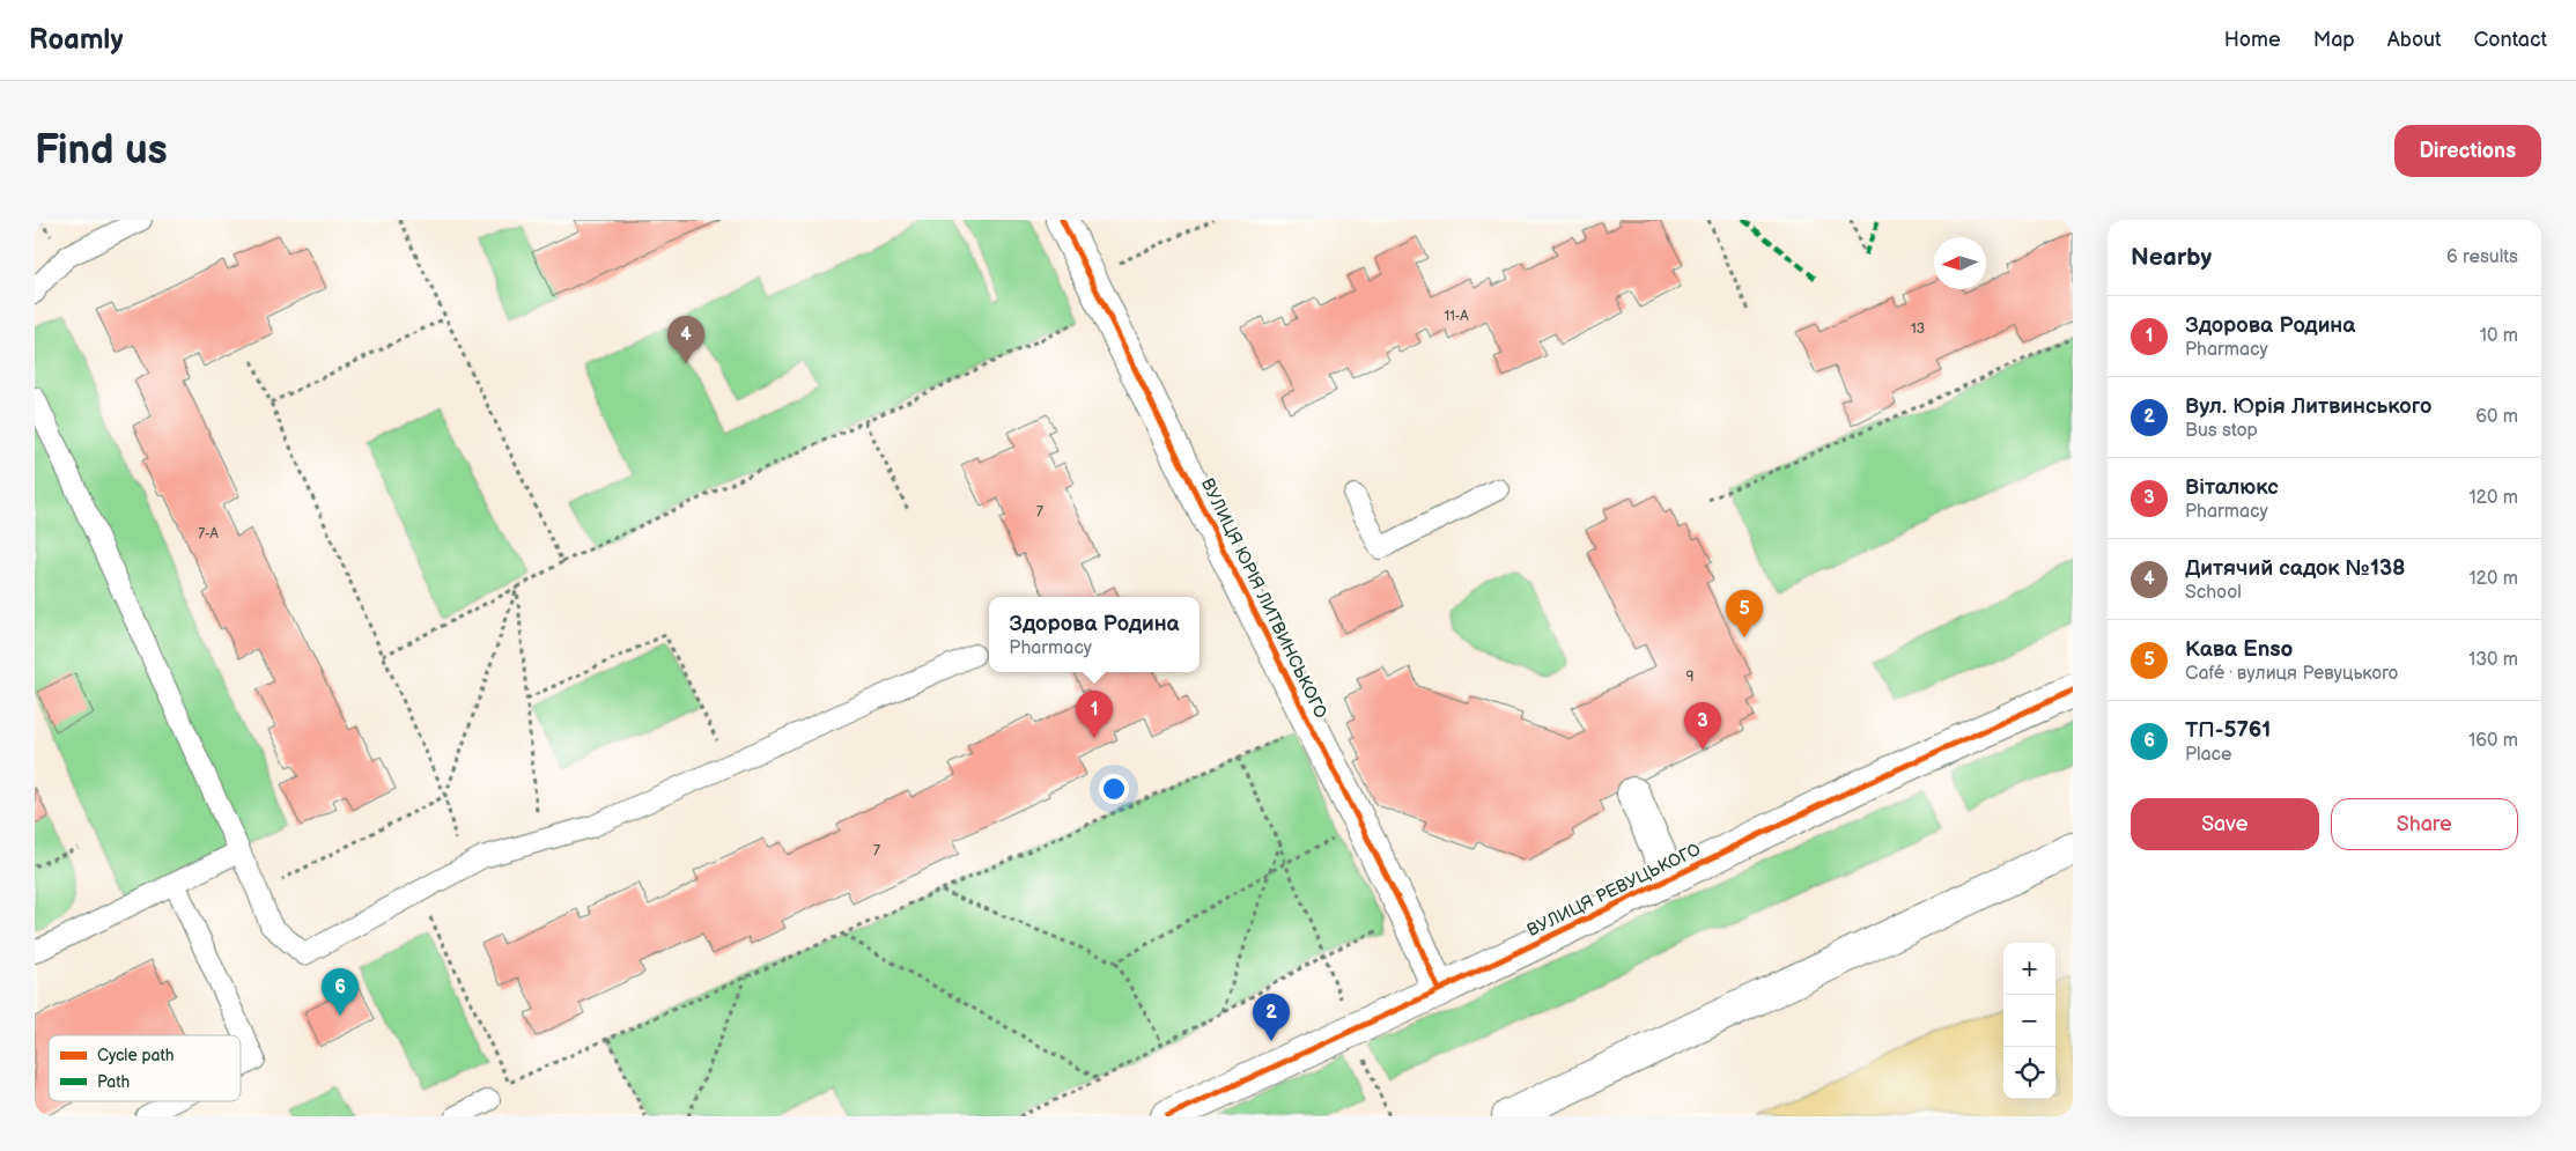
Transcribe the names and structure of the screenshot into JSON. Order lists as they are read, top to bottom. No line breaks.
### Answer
{"streets":{"street":["ВУЛИЦЯ ЮРІЯ ЛИТВИНСЬКОГО","ВУЛИЦЯ РЕВУЦЬКОГО"]},"crossings":[["ВУЛИЦЯ ЮРІЯ ЛИТВИНСЬКОГО","ВУЛИЦЯ РЕВУЦЬКОГО"]],"house_numbers":["11-А","13","7","7-А","9","7"],"legend":["Cycle path","Path"],"north":"left","page":{"header":"Roamly","nav":["Home","Map","About","Contact"],"buttons":["Directions",["Save","Share"]],"title":"Find us","heading":["Nearby","6 results"],"list":[{"mark":"1","name":"Здорова Родина","note":"Pharmacy","value":"10 m"},{"mark":"2","name":"Вул. Юрія Литвинського","note":"Bus stop","value":"60 m"},{"mark":"3","name":"Віталюкс","note":"Pharmacy","value":"120 m"},{"mark":"4","name":"Дитячий садок №138","note":"School","value":"120 m"},{"mark":"5","name":"Кава Enso","note":"Café · вулиця Ревуцького","value":"130 m"},{"mark":"6","name":"ТП-5761","note":"Place","value":"160 m"}],"pins":["4","5","1","3","6","2"],"popup":["Здорова Родина","Pharmacy"],"map_buttons":["+","−"]}}
